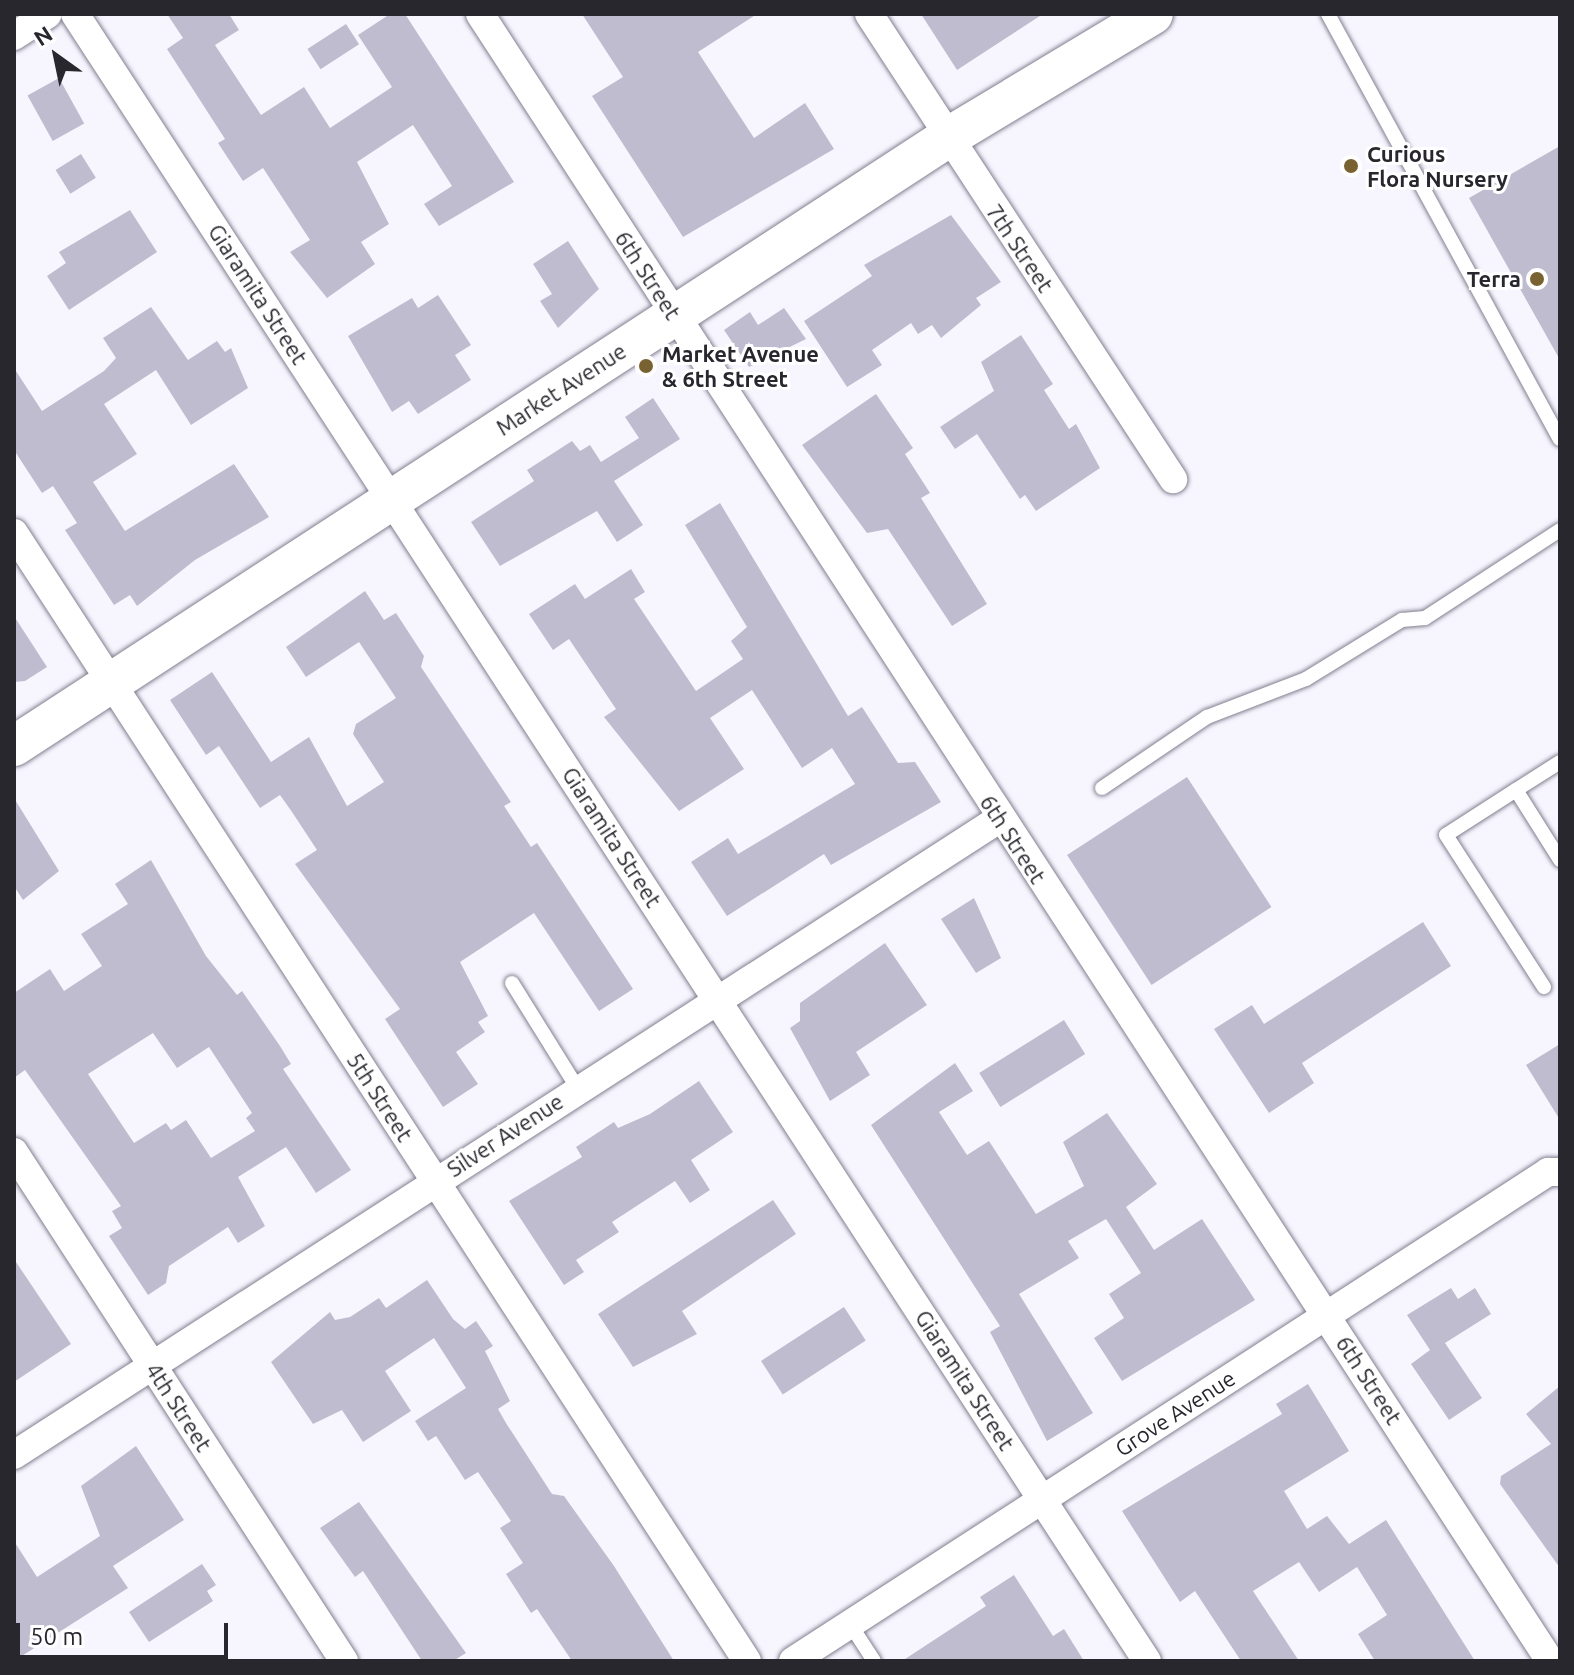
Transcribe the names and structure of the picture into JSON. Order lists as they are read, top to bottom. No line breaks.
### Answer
{"streets":{"street":["7th Street","6th Street","Giaramita Street","Market Avenue","5th Street","Silver Avenue","4th Street","Grove Avenue"]},"crossings":[["7th Street","Market Avenue"],["6th Street","Market Avenue"],["6th Street","Silver Avenue"],["6th Street","Grove Avenue"],["Giaramita Street","Market Avenue"],["Giaramita Street","Silver Avenue"],["Giaramita Street","Grove Avenue"],["Market Avenue","5th Street"],["5th Street","Silver Avenue"],["Silver Avenue","4th Street"]],"places":["Curious Flora Nursery","Terra","Market Avenue & 6th Street"],"scale_bar":"50 m","north":"top left"}
